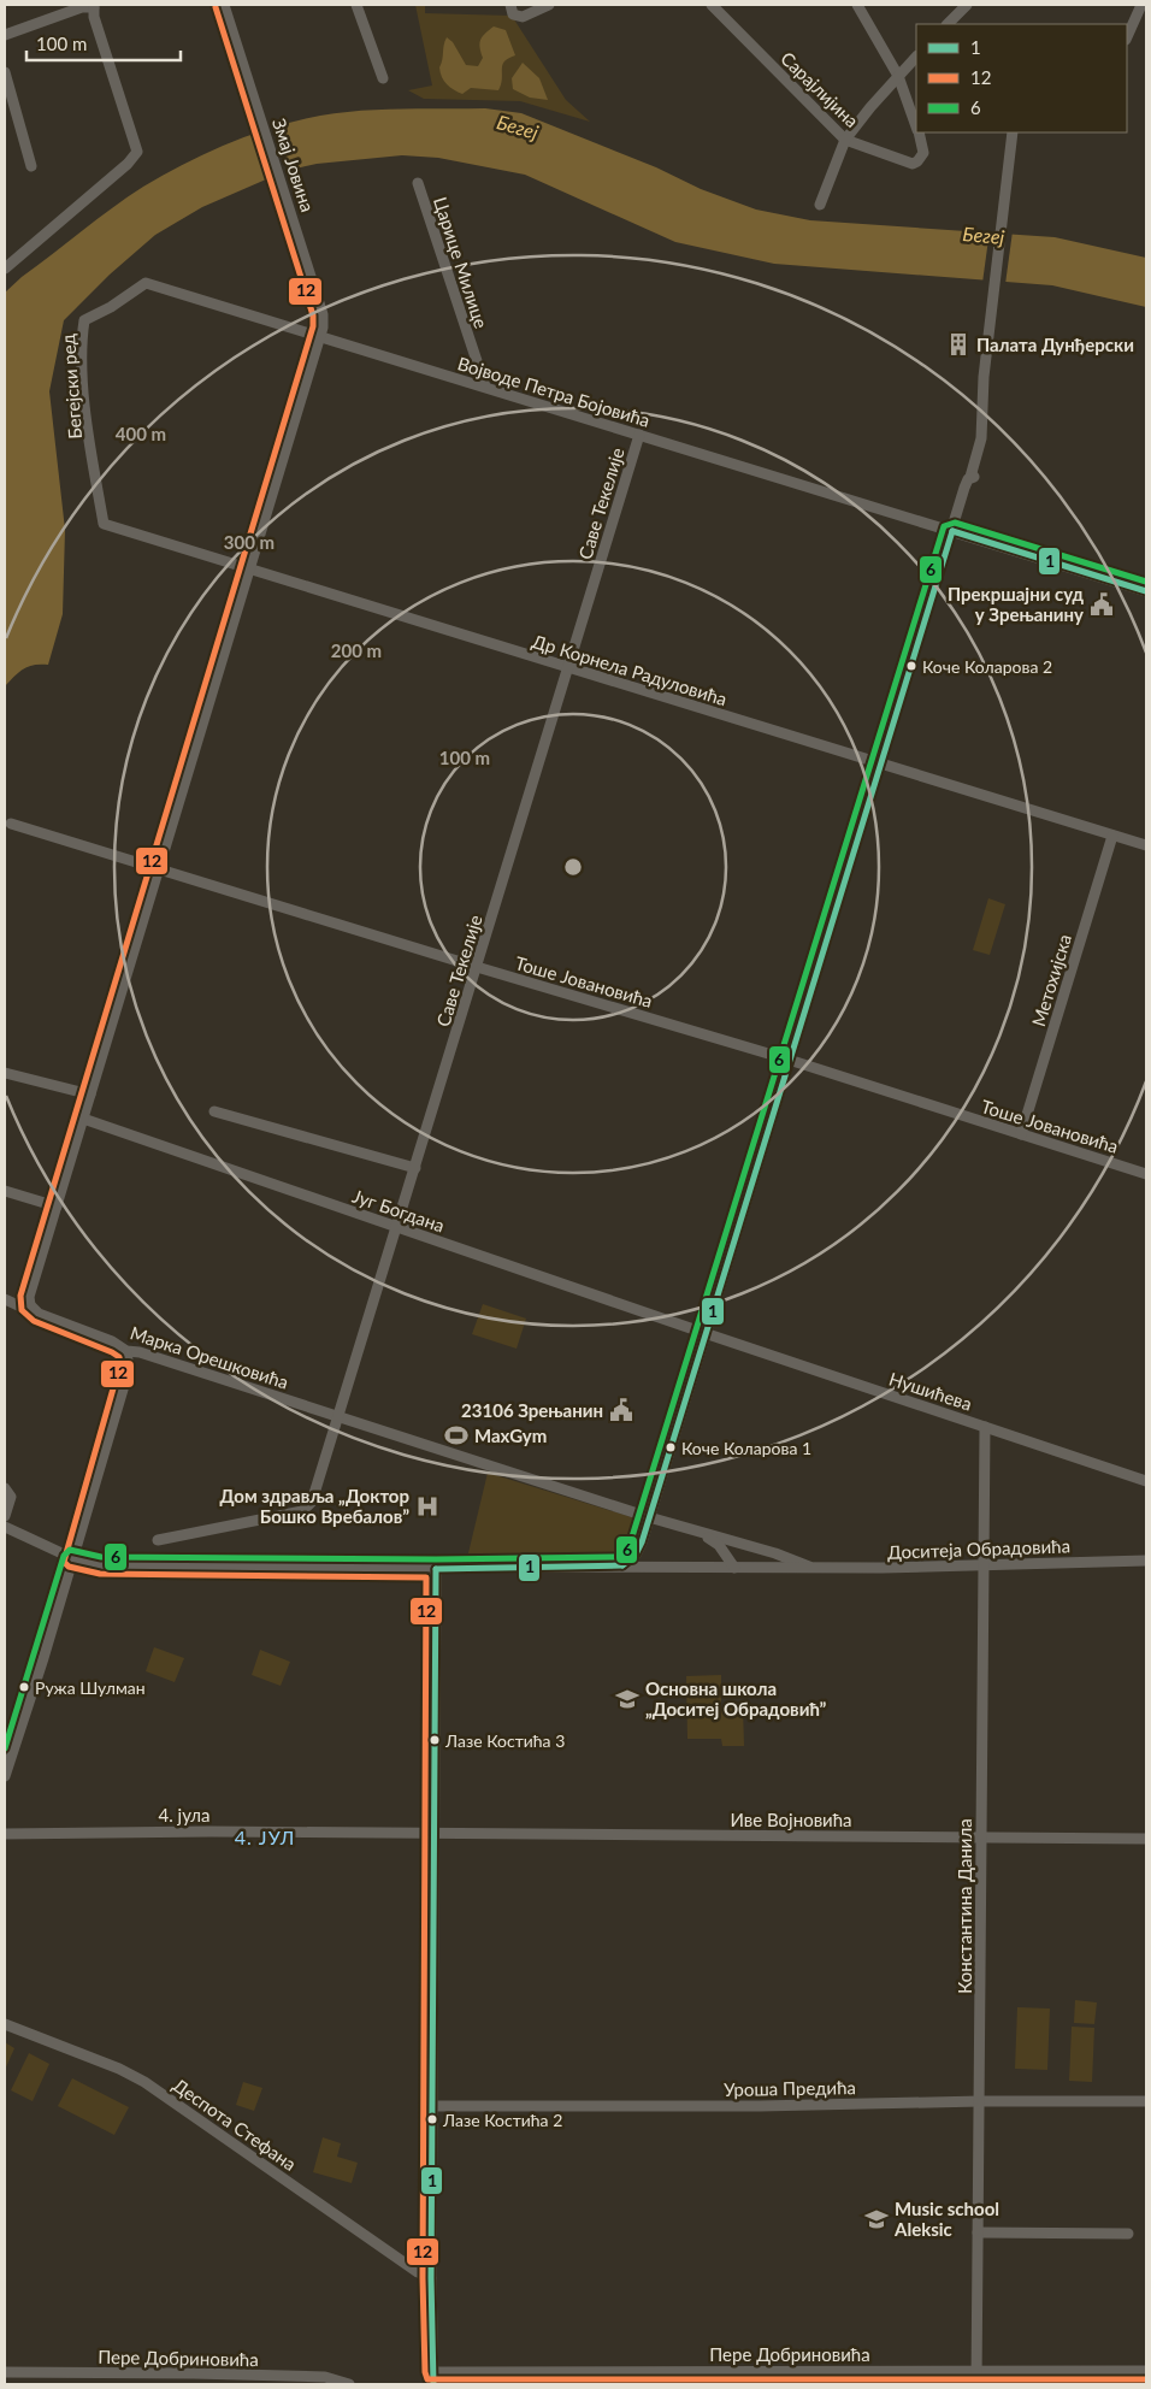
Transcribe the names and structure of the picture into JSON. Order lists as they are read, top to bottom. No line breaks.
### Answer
{"streets":{"street":["Сарајлијина","Змај Јовина","Царице Милице","Бегејски ред","Војводе Петра Бојовића","Саве Текелије","Др Корнела Радуловића","Метохијска","Тоше Јовановића","Југ Богдана","Марка Орешковића","Нушићева","Доситеја Обрадовића","4. јула","Иве Војновића","Константина Данила","Уроша Предића","Деспота Стефана","Пере Добриновића"]},"crossings":[["Змај Јовина","Војводе Петра Бојовића"],["Змај Јовина","Др Корнела Радуловића"],["Змај Јовина","Тоше Јовановића"],["Змај Јовина","Југ Богдана"],["Змај Јовина","Марка Орешковића"],["Царице Милице","Војводе Петра Бојовића"],["Бегејски ред","Војводе Петра Бојовића"],["Бегејски ред","Др Корнела Радуловића"],["Војводе Петра Бојовића","Саве Текелије"],["Саве Текелије","Др Корнела Радуловића"],["Саве Текелије","Тоше Јовановића"],["Саве Текелије","Југ Богдана"],["Саве Текелије","Марка Орешковића"],["Др Корнела Радуловића","Метохијска"],["Метохијска","Тоше Јовановића"],["Југ Богдана","Нушићева"],["Марка Орешковића","Доситеја Обрадовића"],["Нушићева","Константина Данила"],["Доситеја Обрадовића","Константина Данила"],["4. јула","Иве Војновића"],["Иве Војновића","Константина Данила"],["Константина Данила","Уроша Предића"],["Константина Данила","Пере Добриновића"]],"districts":["4. ЈУЛ"],"water":["Бегеј"],"places":{"building":["Палата Дунђерски"],"public building":["Прекршајни суд у Зрењанину","23106 Зрењанин"],"other":["Коче Коларова 2","Коче Коларова 1","Ружа Шулман","Лазе Костића 3","Лазе Костића 2"],"sports":["MaxGym"],"hospital":["Дом здравља „Доктор Бошко Вребалов”"],"school or university":["Основна школа „Доситеј Обрадовић”","Music school Aleksic"]},"lines":["transit line 12","transit line 6","transit line 1"],"legend":["1","12","6"],"scale_bar":"100 m","rings":["400 m","300 m","200 m","100 m"]}
